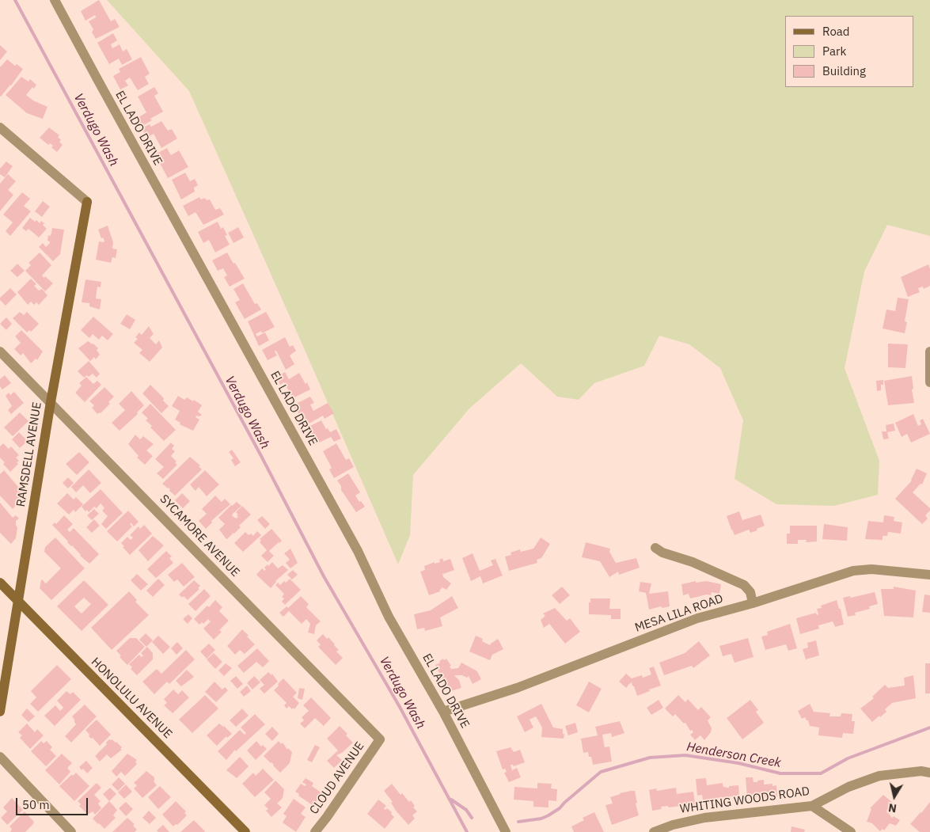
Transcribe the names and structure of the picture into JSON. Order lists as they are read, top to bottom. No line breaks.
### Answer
{"streets":{"street":["EL LADO DRIVE","RAMSDELL AVENUE","SYCAMORE AVENUE","MESA LILA ROAD","HONOLULU AVENUE","CLOUD AVENUE","WHITING WOODS ROAD"]},"crossings":[["EL LADO DRIVE","MESA LILA ROAD"],["RAMSDELL AVENUE","SYCAMORE AVENUE"],["RAMSDELL AVENUE","HONOLULU AVENUE"],["SYCAMORE AVENUE","CLOUD AVENUE"]],"water":["Verdugo Wash","Henderson Creek"],"legend":["Road","Park","Building"],"scale_bar":"50 m","north":"bottom"}
